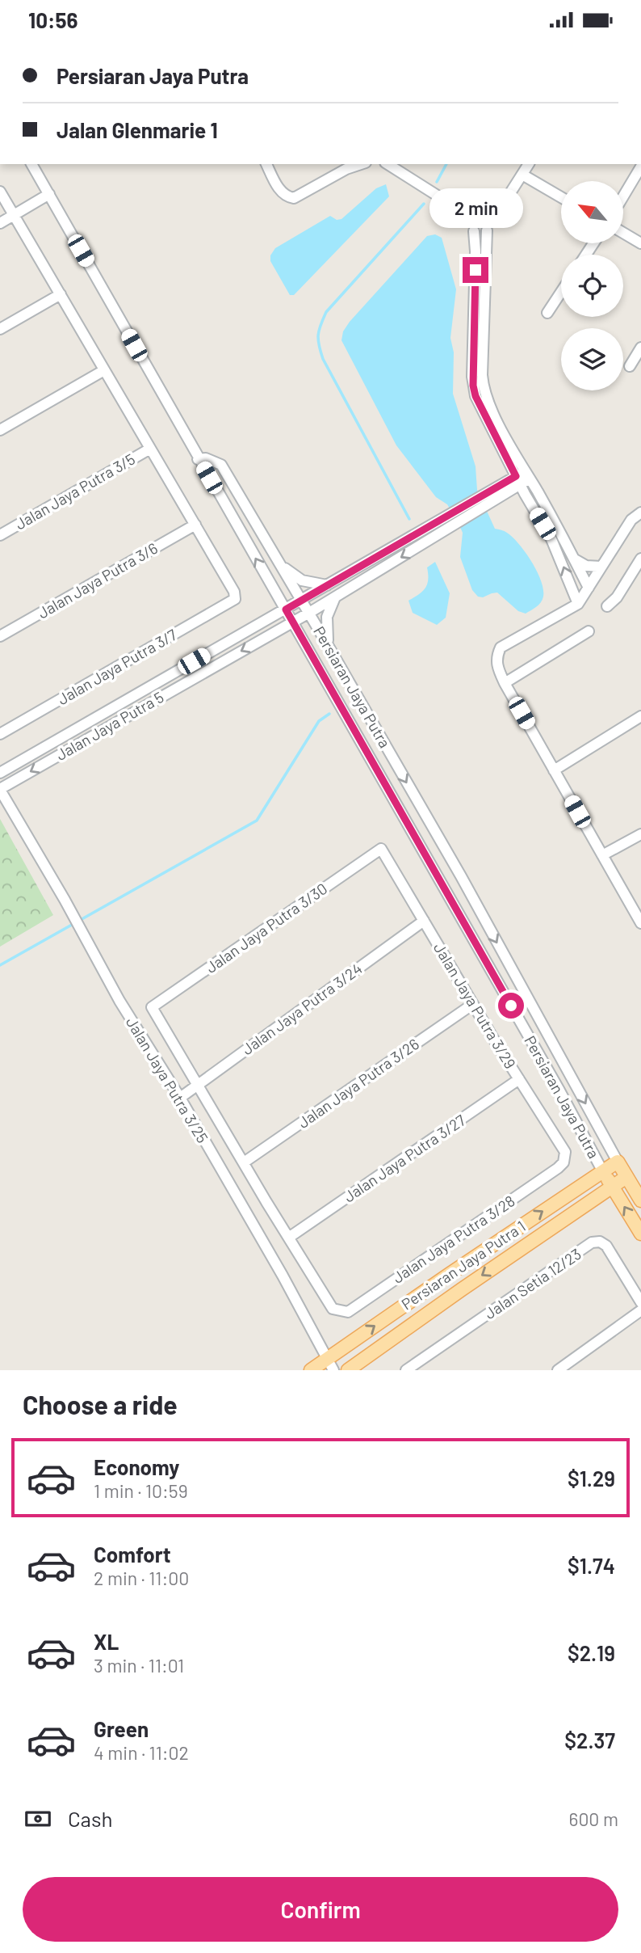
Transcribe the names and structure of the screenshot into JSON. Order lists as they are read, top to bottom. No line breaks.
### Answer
{"streets":{"main road":["Persiaran Jaya Putra","Persiaran Jaya Putra 1"],"street":["Jalan Jaya Putra 3/5","Jalan Jaya Putra 3/6","Jalan Jaya Putra 3/7","Jalan Jaya Putra 5","Jalan Jaya Putra 3/30","Jalan Jaya Putra 3/29","Jalan Jaya Putra 3/24","Jalan Jaya Putra 3/25","Jalan Jaya Putra 3/26","Jalan Jaya Putra 3/27","Jalan Jaya Putra 3/28","Jalan Setia 12/23"]},"crossings":[["Jalan Jaya Putra 3/6","Jalan Jaya Putra 3/7"],["Persiaran Jaya Putra","Jalan Jaya Putra 5"],["Persiaran Jaya Putra","Persiaran Jaya Putra 1"],["Jalan Jaya Putra 5","Jalan Jaya Putra 3/25"],["Jalan Jaya Putra 3/30","Jalan Jaya Putra 3/29"],["Jalan Jaya Putra 3/30","Jalan Jaya Putra 3/25"],["Jalan Jaya Putra 3/29","Jalan Jaya Putra 3/24"],["Jalan Jaya Putra 3/29","Jalan Jaya Putra 3/26"],["Jalan Jaya Putra 3/29","Jalan Jaya Putra 3/27"],["Jalan Jaya Putra 3/29","Jalan Jaya Putra 3/28"],["Jalan Jaya Putra 3/24","Jalan Jaya Putra 3/25"],["Jalan Jaya Putra 3/25","Jalan Jaya Putra 3/26"],["Jalan Jaya Putra 3/25","Jalan Jaya Putra 3/27"],["Jalan Jaya Putra 3/25","Jalan Jaya Putra 3/28"],["Jalan Jaya Putra 3/25","Persiaran Jaya Putra 1"]],"north":"top left","page":{"status":"10:56","banner":["Persiaran Jaya Putra","Jalan Glenmarie 1"],"bubble":"2 min","heading":"Choose a ride","list":[{"name":"Economy","note":"1 min · 10:59","value":"$1.29"},{"name":"Comfort","note":"2 min · 11:00","value":"$1.74"},{"name":"XL","note":"3 min · 11:01","value":"$2.19"},{"name":"Green","note":"4 min · 11:02","value":"$2.37"}],"pay":["Cash","600 m"],"buttons":"Confirm"}}
